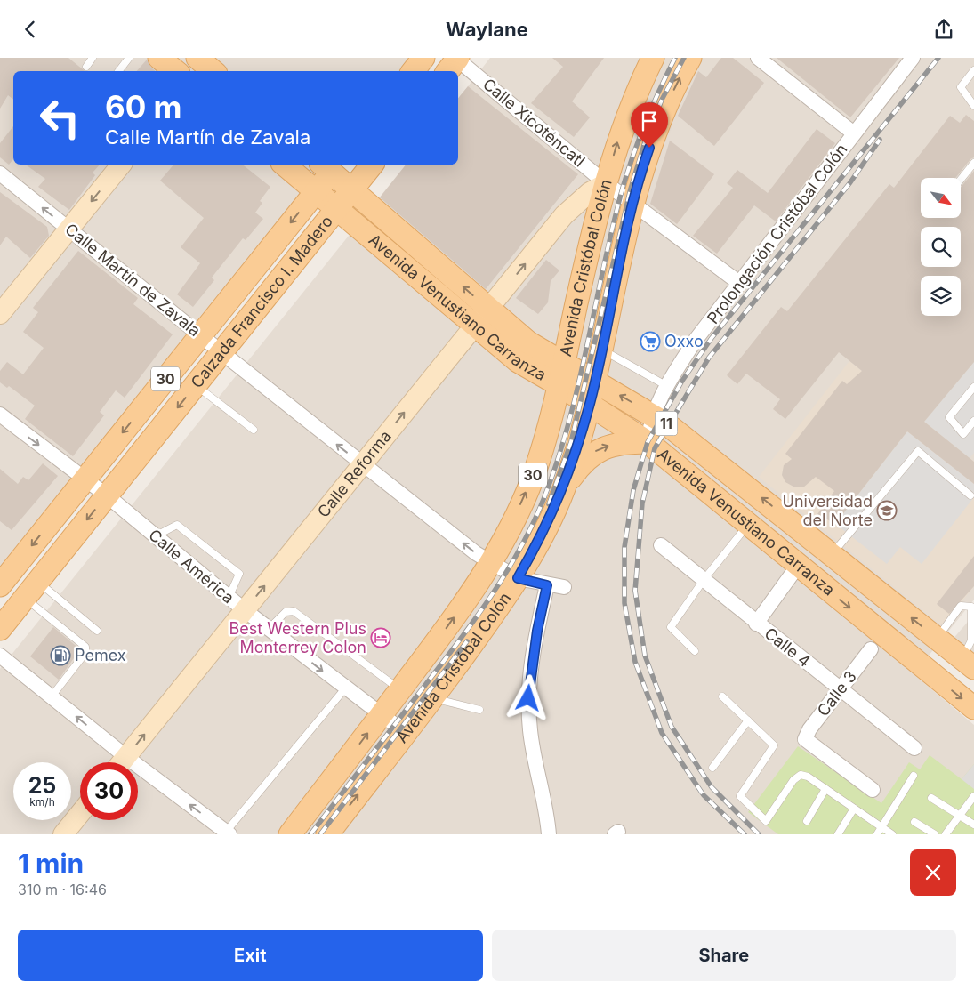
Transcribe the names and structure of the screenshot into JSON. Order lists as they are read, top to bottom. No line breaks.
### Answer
{"streets":{"main road":["Avenida Cristóbal Colón","Calzada Francisco I. Madero","Avenida Venustiano Carranza","30","11"],"street":["Calle Xicoténcatl","Prolongación Cristóbal Colón","Calle Martín de Zavala","Calle Reforma","Calle América","Calle 4","Calle 3"]},"crossings":[["Calle Xicoténcatl","Prolongación Cristóbal Colón"],["Calle Xicoténcatl","Avenida Cristóbal Colón"],["Calle Xicoténcatl","Calle Reforma"],["Prolongación Cristóbal Colón","Avenida Venustiano Carranza"],["Avenida Cristóbal Colón","Calle Martín de Zavala"],["Avenida Cristóbal Colón","Avenida Venustiano Carranza"],["Avenida Cristóbal Colón","Calle Reforma"],["Avenida Cristóbal Colón","Calle América"],["Calle Martín de Zavala","Calzada Francisco I. Madero"],["Calle Martín de Zavala","Calle Reforma"],["Calzada Francisco I. Madero","Avenida Venustiano Carranza"],["Calzada Francisco I. Madero","Calle América"],["Avenida Venustiano Carranza","Calle Reforma"],["Calle Reforma","Calle América"],["Calle 4","Calle 3"]],"one_way":["Calle Martín de Zavala","Calle Reforma","Calle América"],"places":{"supermarket":["Oxxo"],"school or university":["Universidad del Norte"],"hotel":["Best Western Plus Monterrey Colon"],"fuel station":["Pemex"]},"north":"bottom right","page":{"header":"Waylane","turn":["60 m","Calle Martín de Zavala"],"speed":"25 km/h","limit":"30","heading":["1 min","310 m · 16:46"],"buttons":["Exit","Share"]}}
